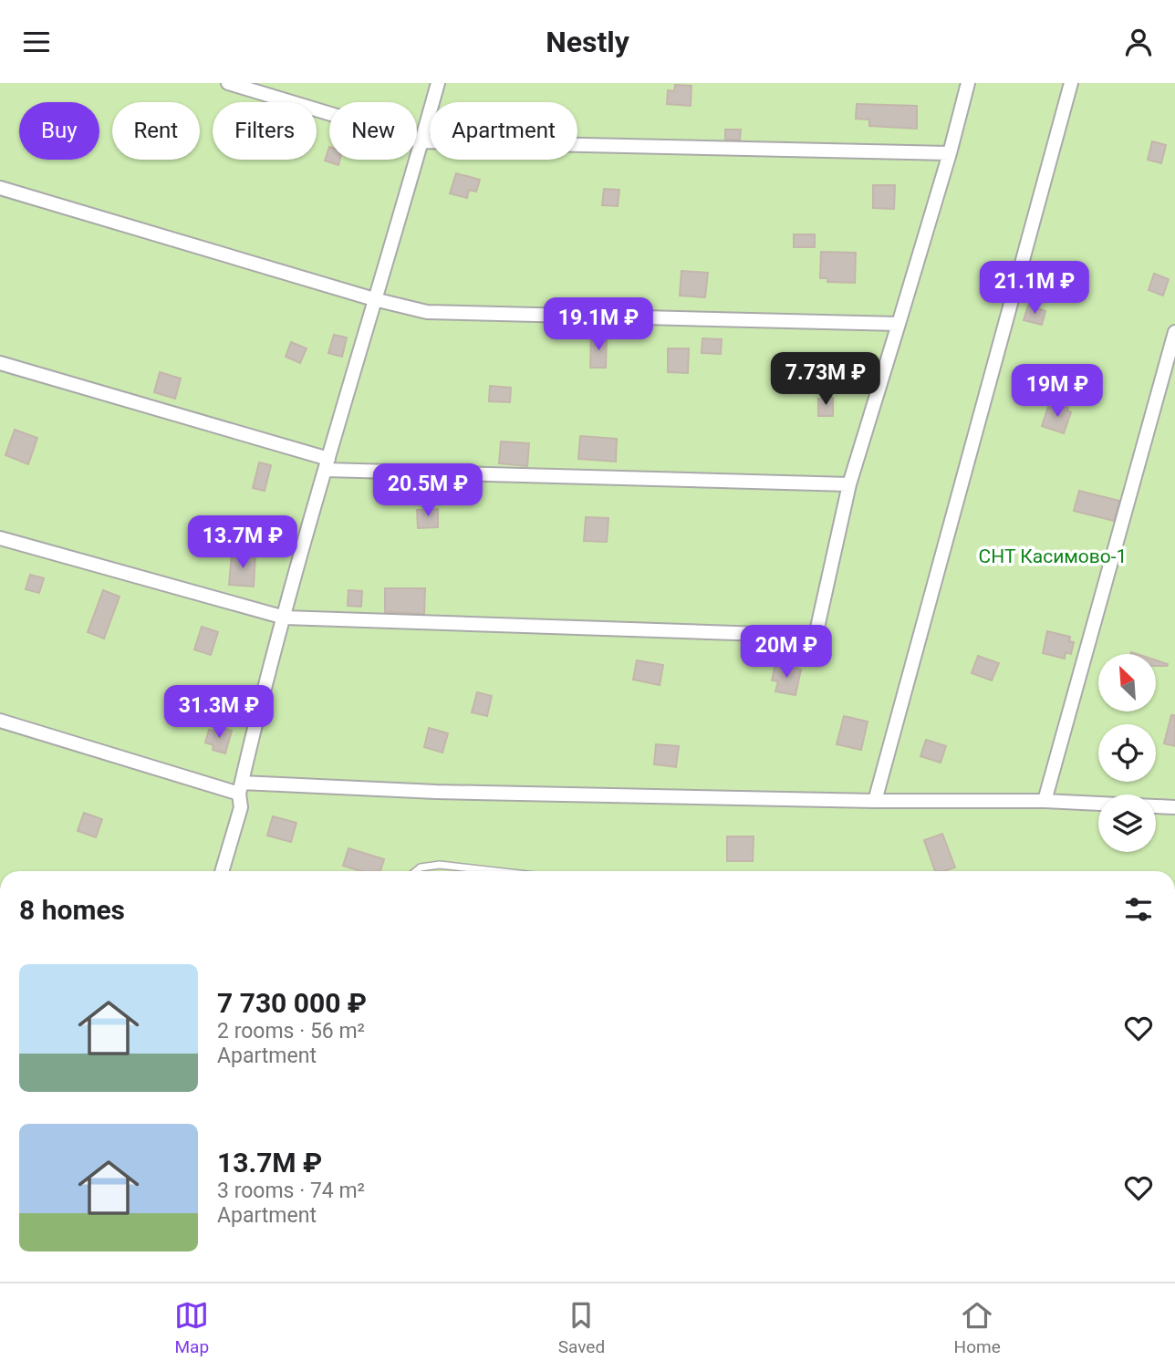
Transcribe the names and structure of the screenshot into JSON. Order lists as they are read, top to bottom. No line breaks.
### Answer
{"parks":["СНТ Касимово-1"],"north":"top left","page":{"header":"Nestly","chip":["Buy","Rent","Filters","New","Apartment"],"price":["21.1M ₽","19.1M ₽","7.73M ₽","19M ₽","20.5M ₽","13.7M ₽","20M ₽","31.3M ₽"],"heading":"8 homes","list":[{"name":"7 730 000 ₽","note":"2 rooms · 56 m² · Apartment"},{"name":"13.7M ₽","note":"3 rooms · 74 m² · Apartment"}],"tabs":["Map","Saved","Home"]}}
